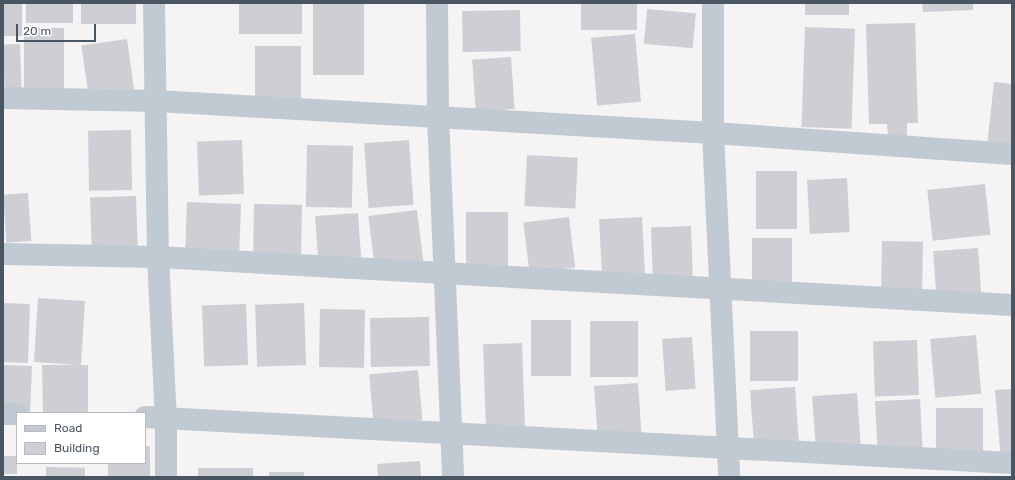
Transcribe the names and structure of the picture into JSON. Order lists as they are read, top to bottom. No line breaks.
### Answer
{"legend":["Road","Building"],"scale_bar":"20 m"}
